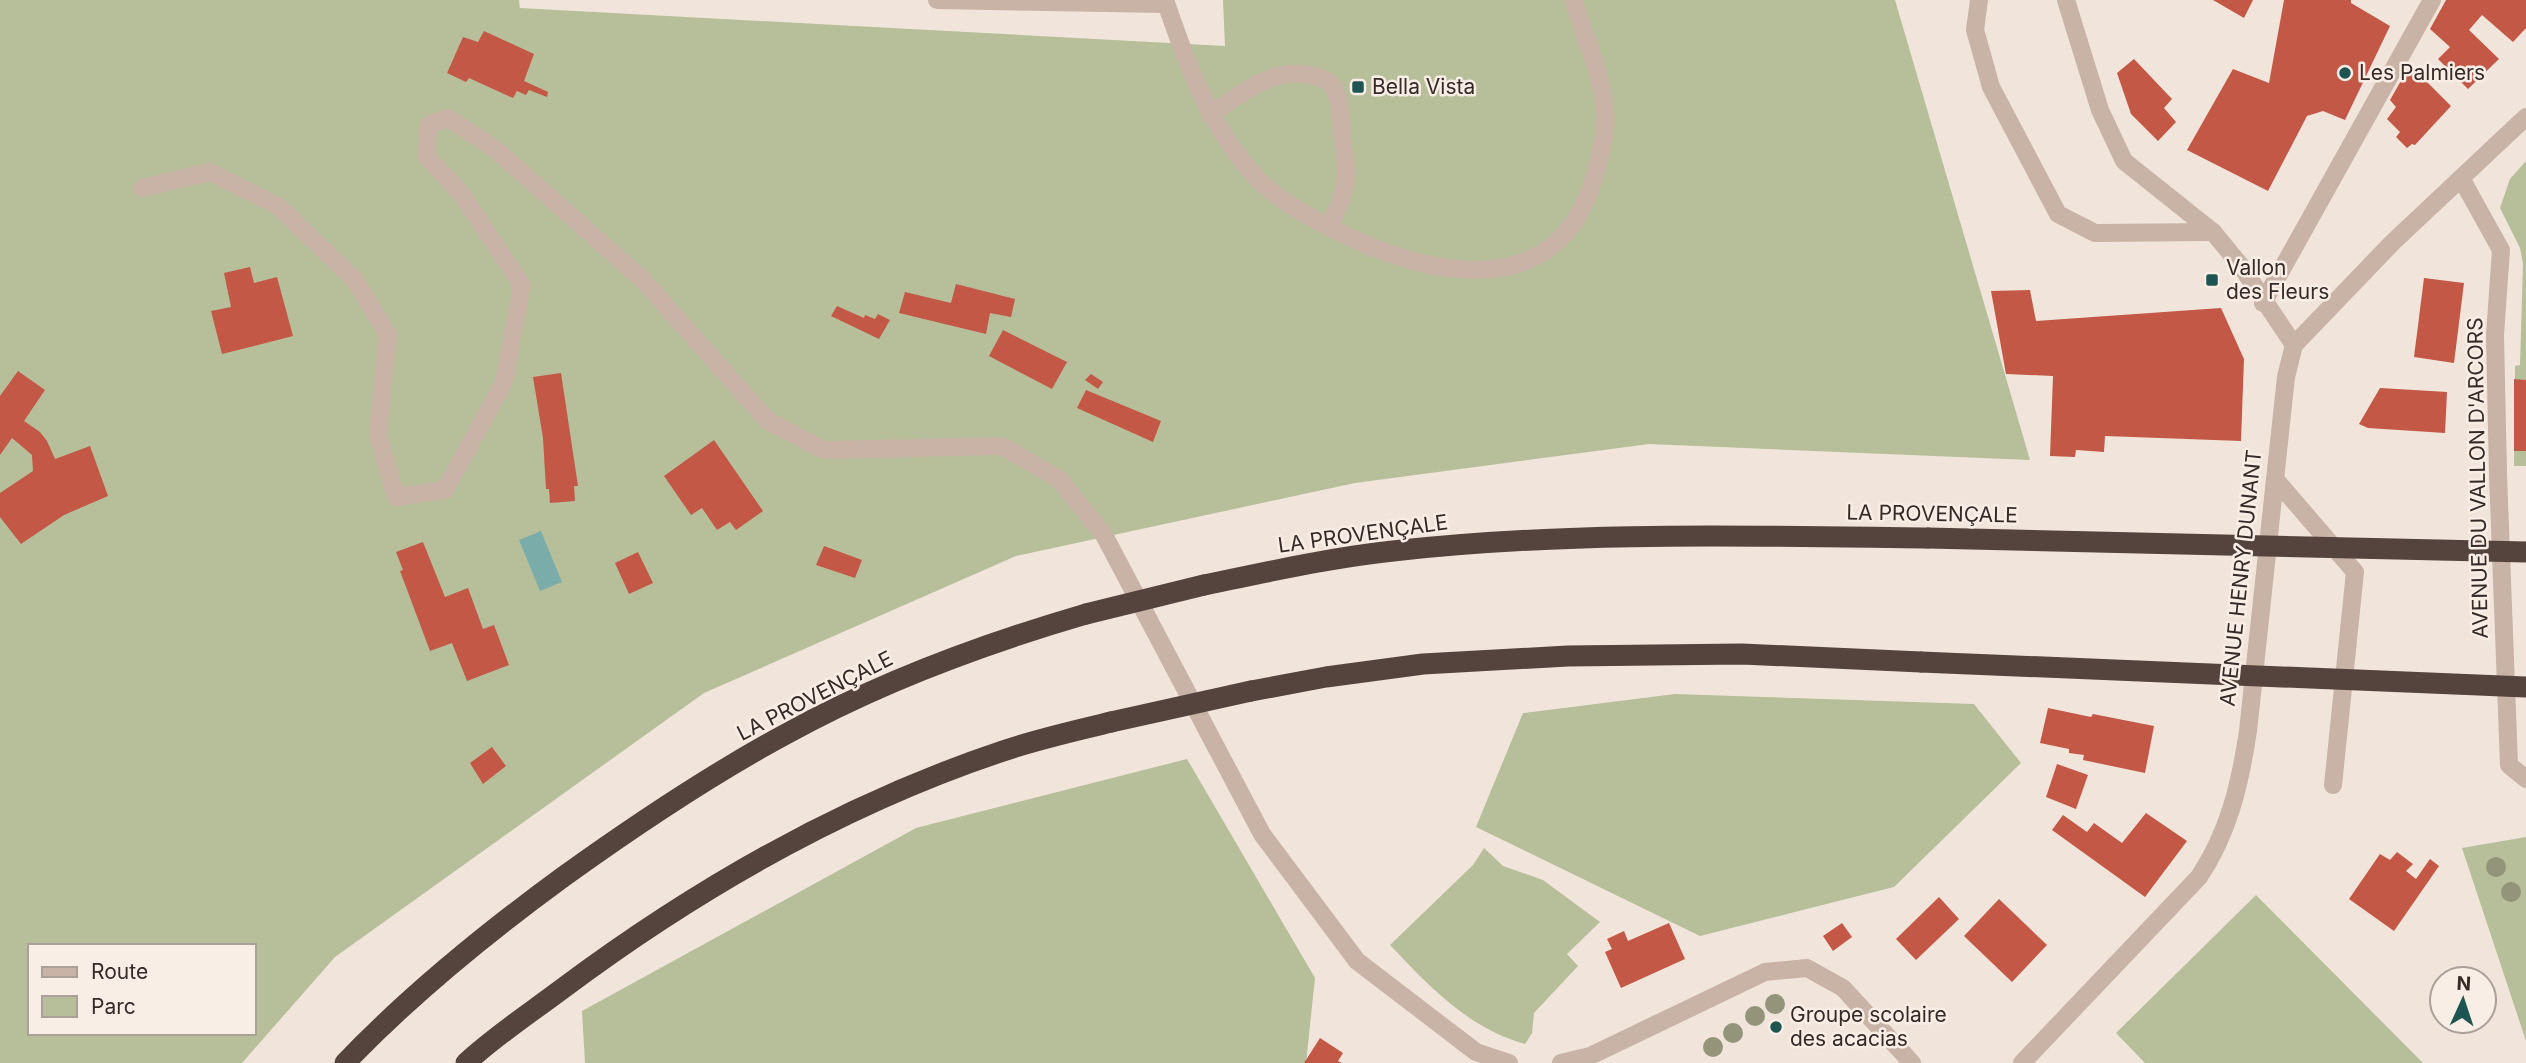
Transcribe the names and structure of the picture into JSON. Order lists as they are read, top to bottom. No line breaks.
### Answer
{"streets":{"highway":["LA PROVENÇALE"],"street":["AVENUE DU VALLON D'ARCORS","AVENUE HENRY DUNANT"]},"places":{"other":["Les Palmiers","Groupe scolaire des acacias"],"transit":["Bella Vista","Vallon des Fleurs"]},"legend":["Route","Parc"],"north":"top"}
